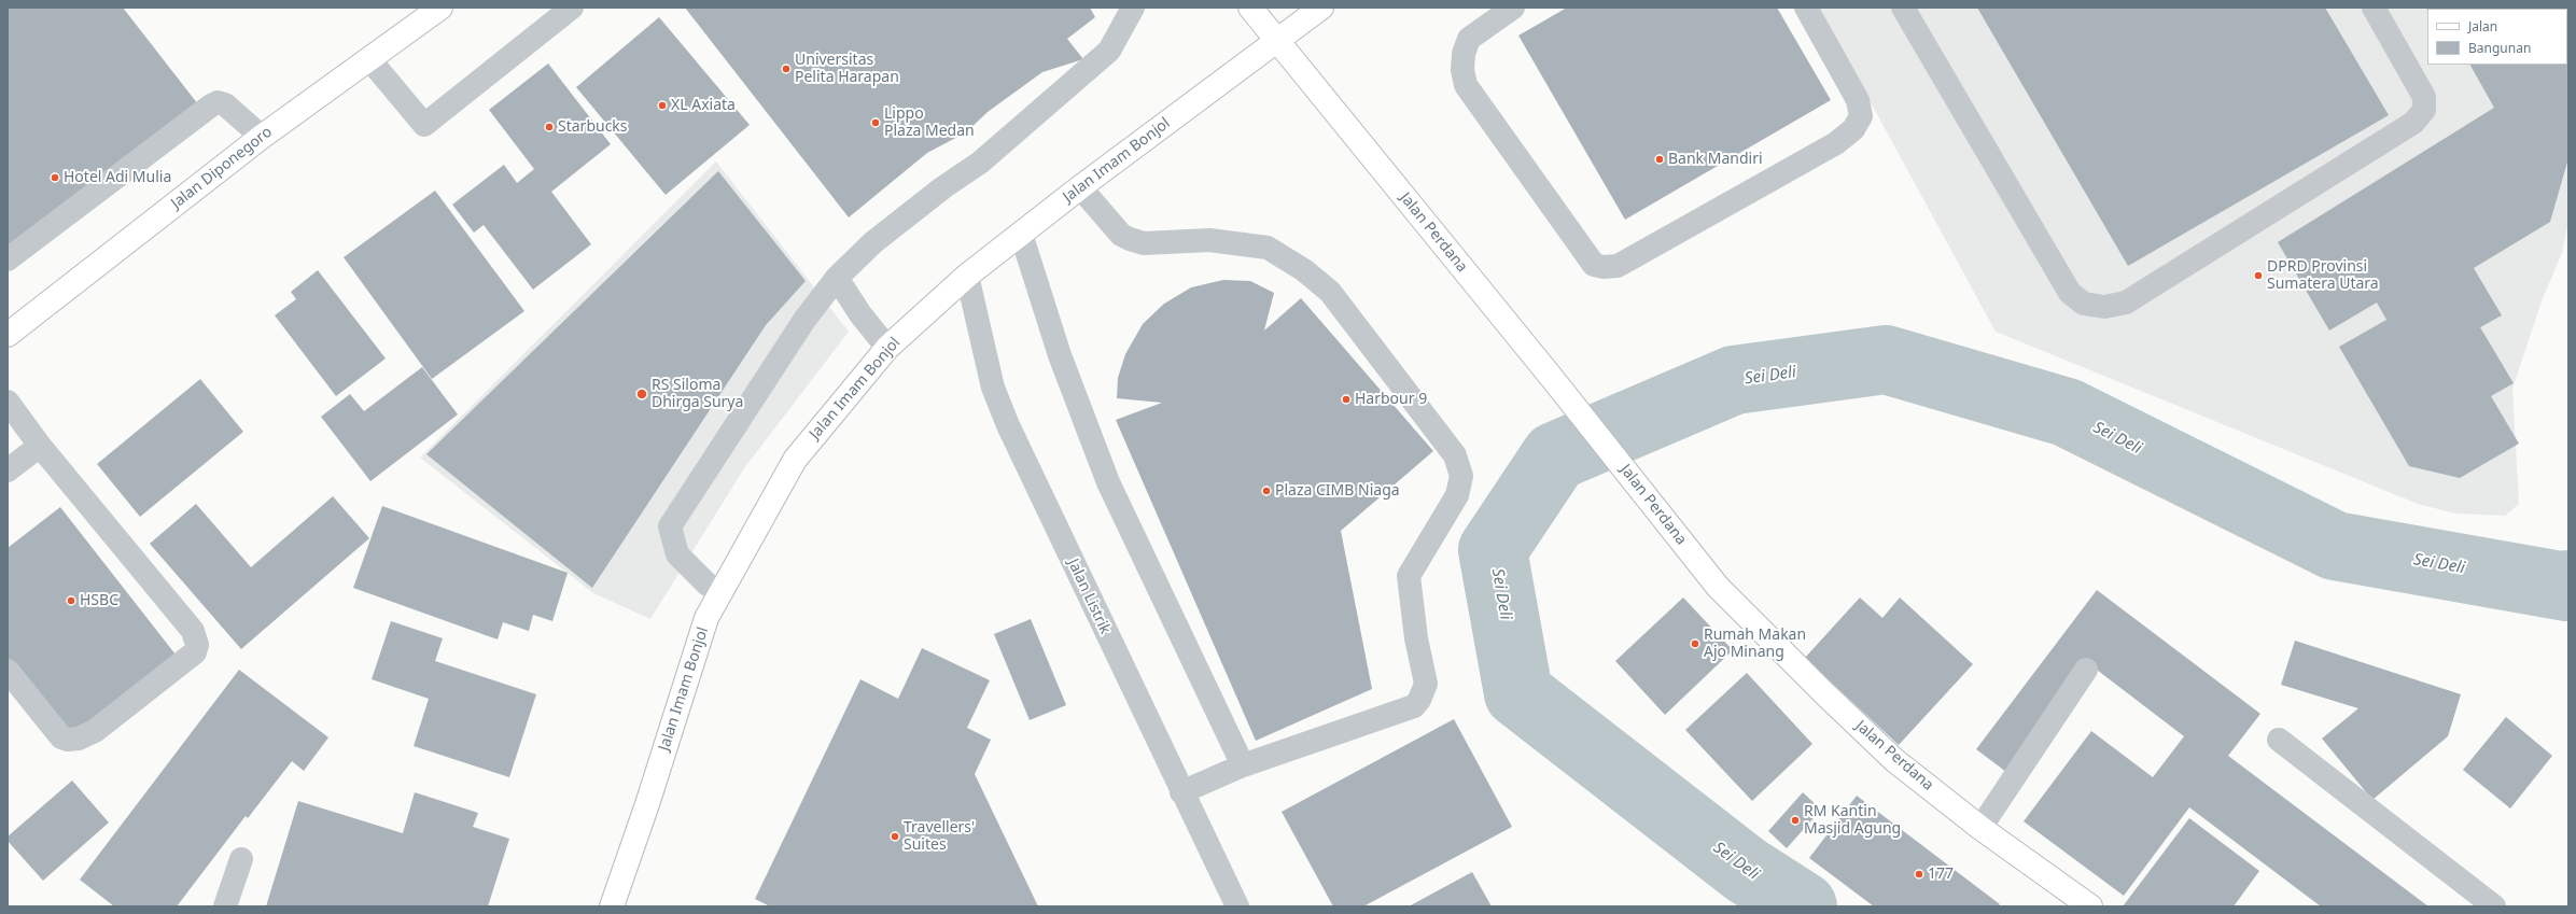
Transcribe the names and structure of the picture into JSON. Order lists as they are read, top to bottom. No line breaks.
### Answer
{"streets":{"main road":["Jalan Imam Bonjol","Jalan Diponegoro","Jalan Perdana"],"street":["Jalan Listrik"]},"crossings":[["Jalan Imam Bonjol","Jalan Perdana"],["Jalan Imam Bonjol","Jalan Listrik"]],"water":["Sei Deli"],"places":["Universitas Pelita Harapan","XL Axiata","Lippo Plaza Medan","Starbucks","Bank Mandiri","Hotel Adi Mulia","DPRD Provinsi Sumatera Utara","RS Siloma Dhirga Surya","Harbour 9","Plaza CIMB Niaga","HSBC","Rumah Makan Ajo Minang","RM Kantin Masjid Agung","Travellers' Suites","177"],"legend":["Jalan","Bangunan"]}
